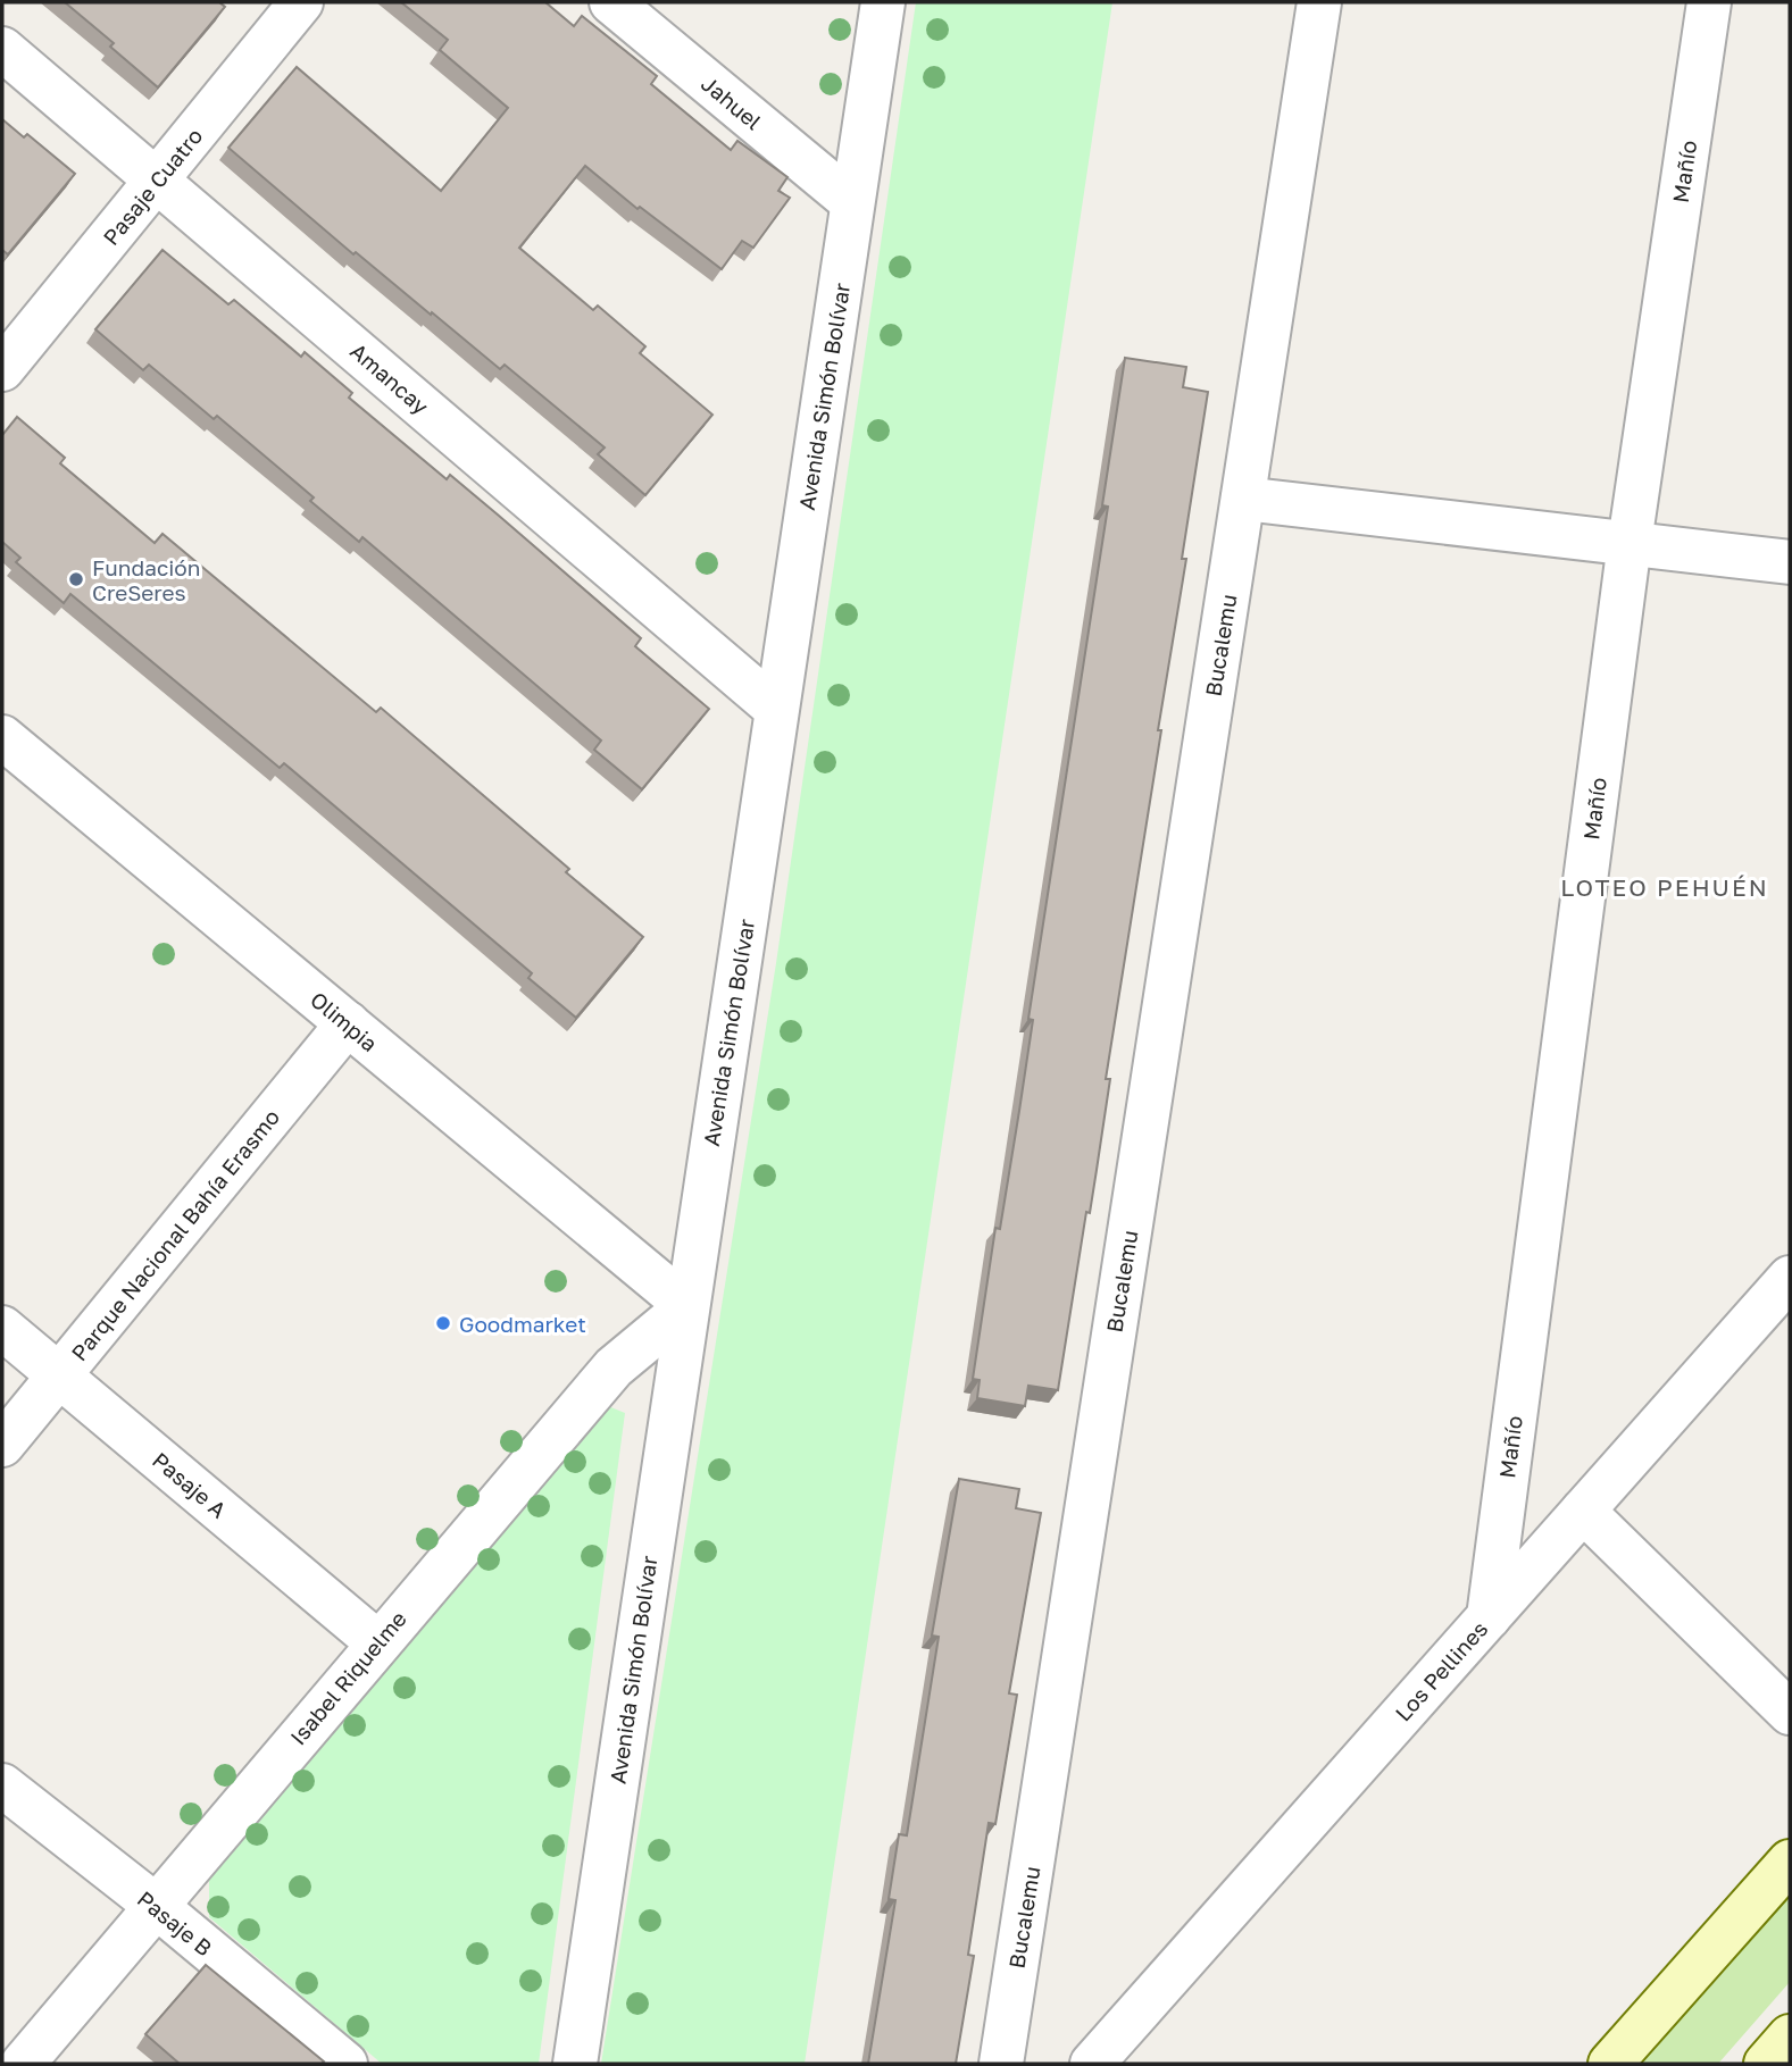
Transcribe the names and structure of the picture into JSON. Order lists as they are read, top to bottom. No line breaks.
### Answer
{"streets":{"street":["Jahuel","Mañío","Pasaje Cuatro","Amancay","Avenida Simón Bolívar","Bucalemu","Olimpia","Parque Nacional Bahía Erasmo","Pasaje A","Los Pellines","Isabel Riquelme","Pasaje B"]},"crossings":[["Jahuel","Avenida Simón Bolívar"],["Mañío","Los Pellines"],["Pasaje Cuatro","Amancay"],["Amancay","Avenida Simón Bolívar"],["Avenida Simón Bolívar","Olimpia"],["Avenida Simón Bolívar","Isabel Riquelme"],["Olimpia","Parque Nacional Bahía Erasmo"],["Olimpia","Isabel Riquelme"],["Parque Nacional Bahía Erasmo","Pasaje A"],["Pasaje A","Isabel Riquelme"],["Isabel Riquelme","Pasaje B"]],"districts":["LOTEO PEHUÉN"],"places":["Fundación CreSeres","Goodmarket"]}
